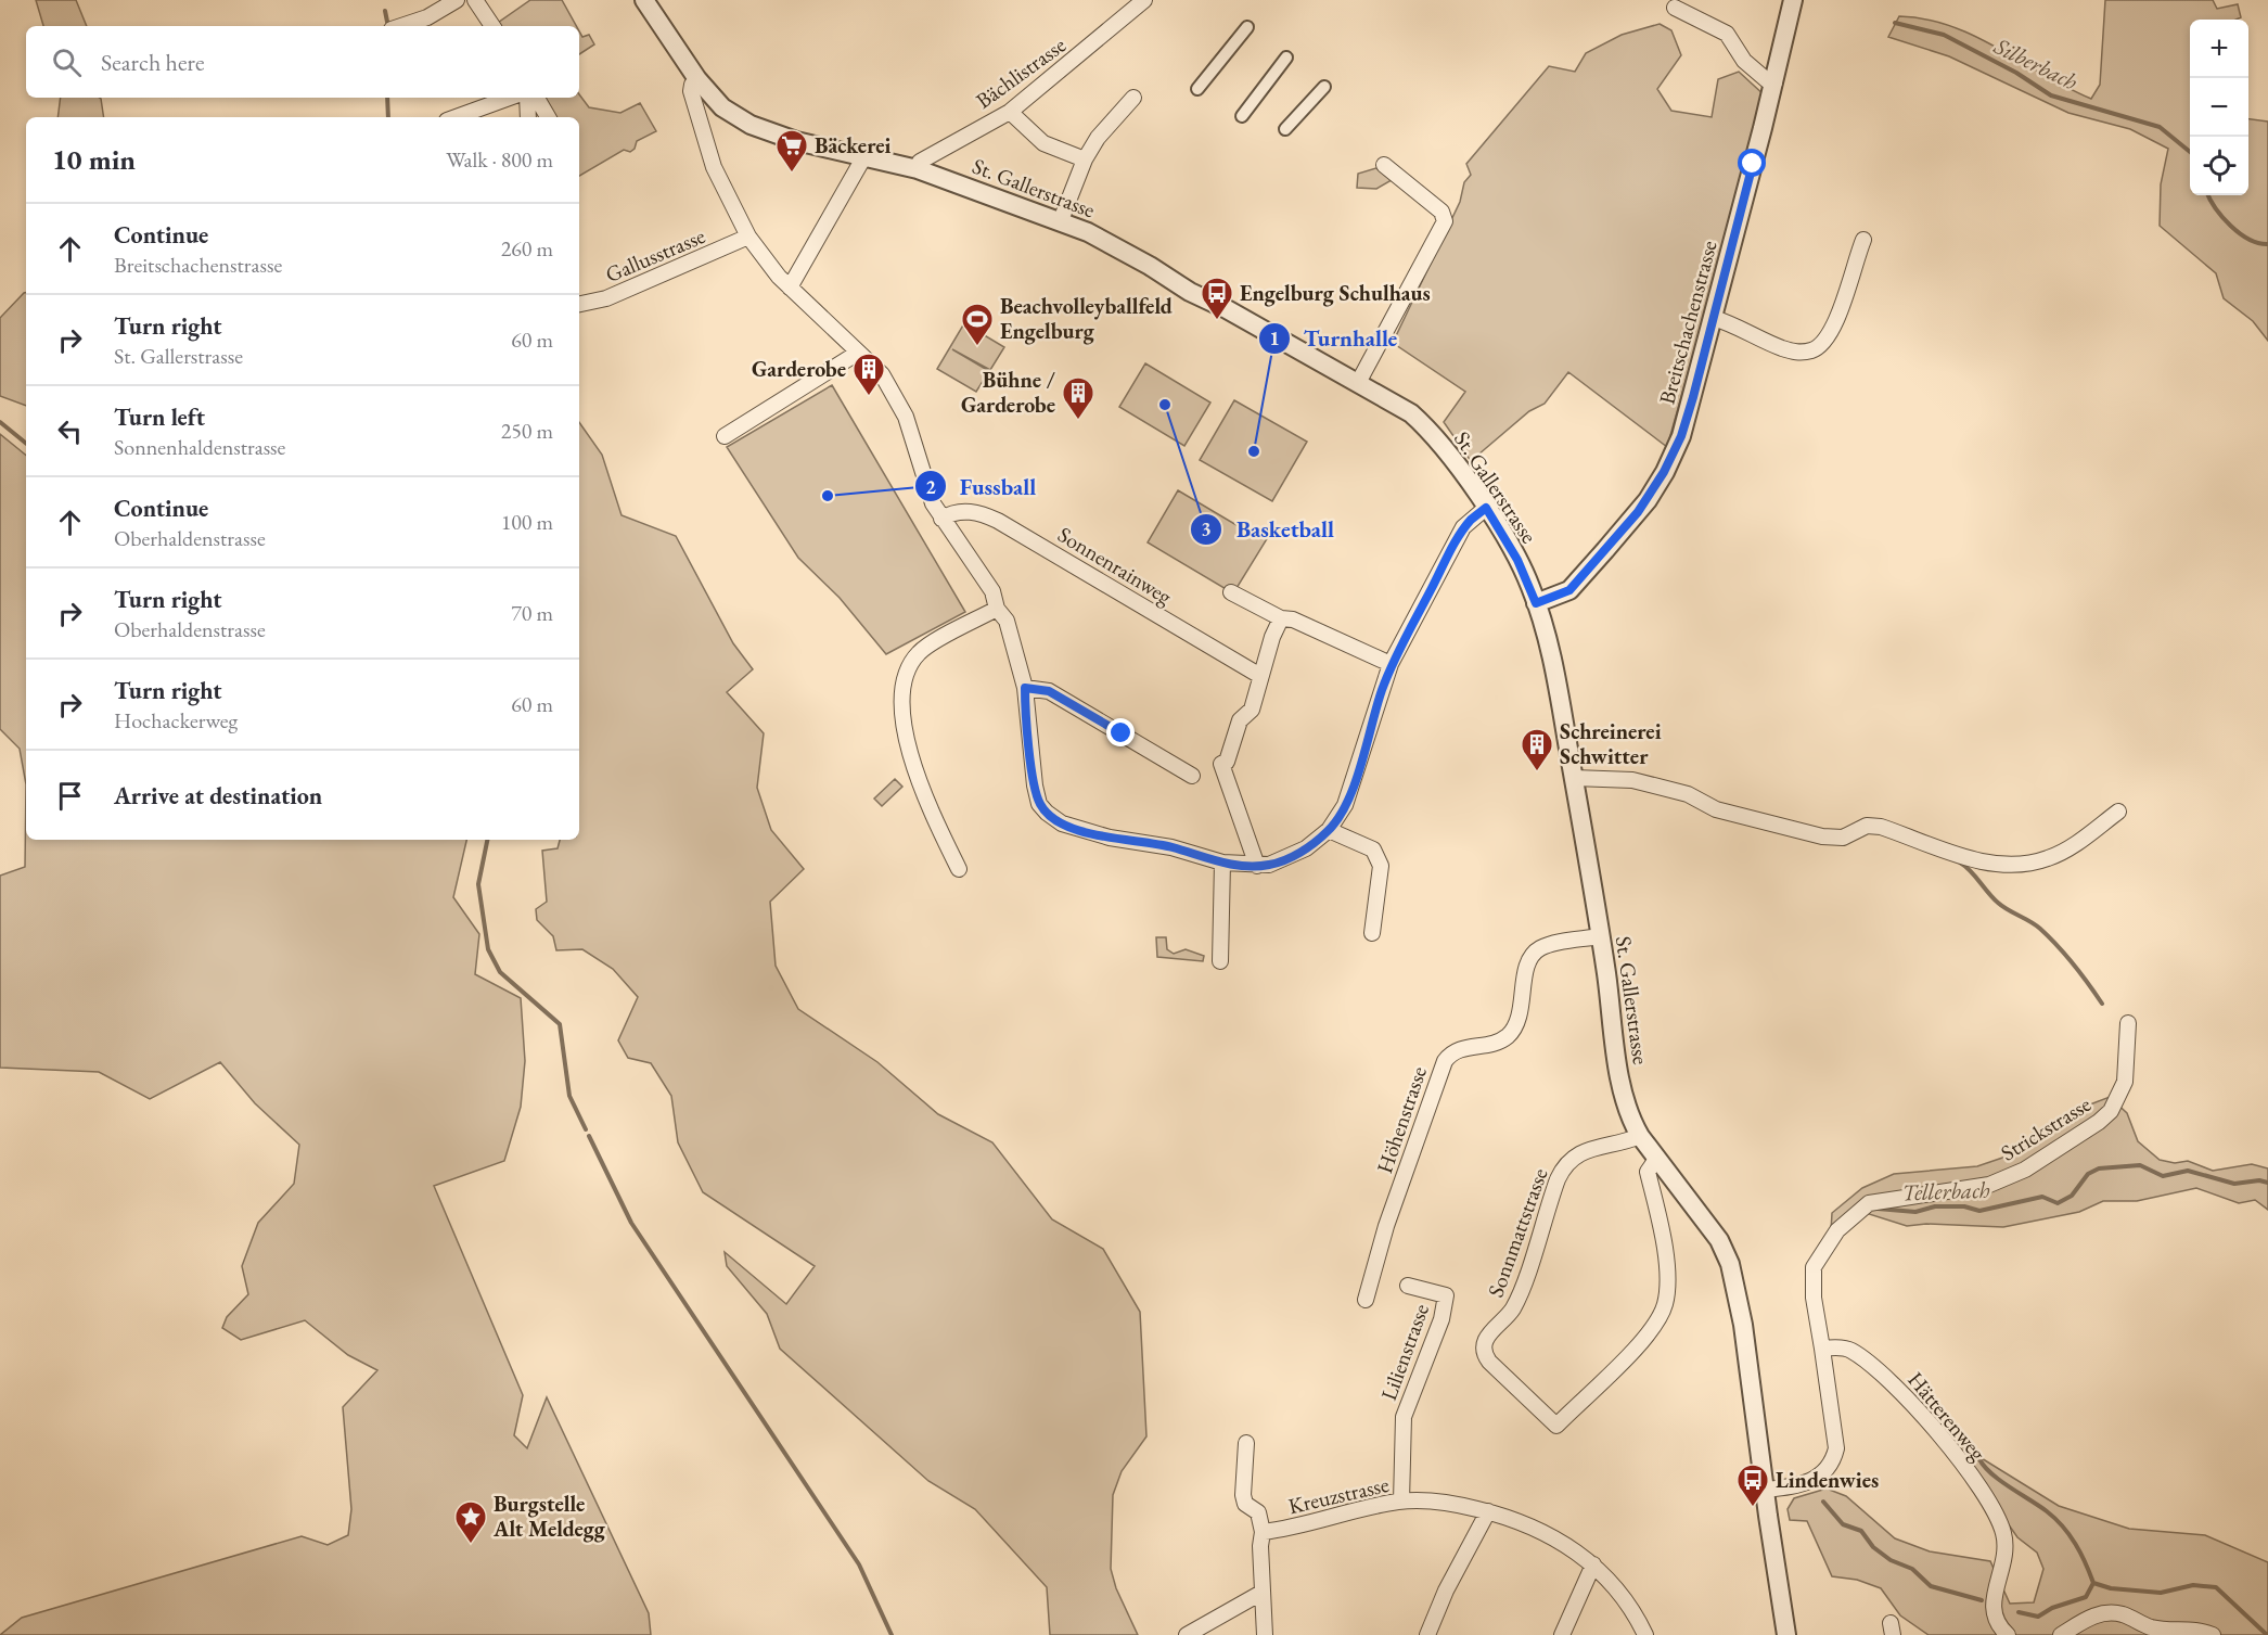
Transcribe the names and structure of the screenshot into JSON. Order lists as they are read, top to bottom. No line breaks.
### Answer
{"streets":{"street":["Bächlistrasse","St. Gallerstrasse","Gallusstrasse","Breitschachenstrasse","Sonnenrainweg","Höhenstrasse","Strickstrasse","Sonnmattstrasse","Lilienstrasse","Hätterenweg","Kreuzstrasse"]},"crossings":[["Bächlistrasse","St. Gallerstrasse"],["St. Gallerstrasse","Breitschachenstrasse"],["St. Gallerstrasse","Höhenstrasse"],["St. Gallerstrasse","Sonnmattstrasse"],["Strickstrasse","Hätterenweg"],["Lilienstrasse","Kreuzstrasse"]],"water":["Silberbach","Tellerbach"],"places":{"supermarket":["Bäckerei"],"bus stop":["Engelburg Schulhaus","Lindenwies"],"sports":["Beachvolleyballfeld Engelburg"],"building":["Garderobe","Bühne / Garderobe","Schreinerei Schwitter"],"other":["Basketball","Turnhalle","Fussball"],"place":["Burgstelle Alt Meldegg"]},"page":{"map_buttons":["+","−"],"search":"Search here","heading":["10 min","Walk · 800 m"],"list":[["Continue","Breitschachenstrasse","260 m"],["Turn right","St. Gallerstrasse","60 m"],["Turn left","Sonnenhaldenstrasse","250 m"],["Continue","Oberhaldenstrasse","100 m"],["Turn right","Oberhaldenstrasse","70 m"],["Turn right","Hochackerweg","60 m"],"Arrive at destination"]}}
